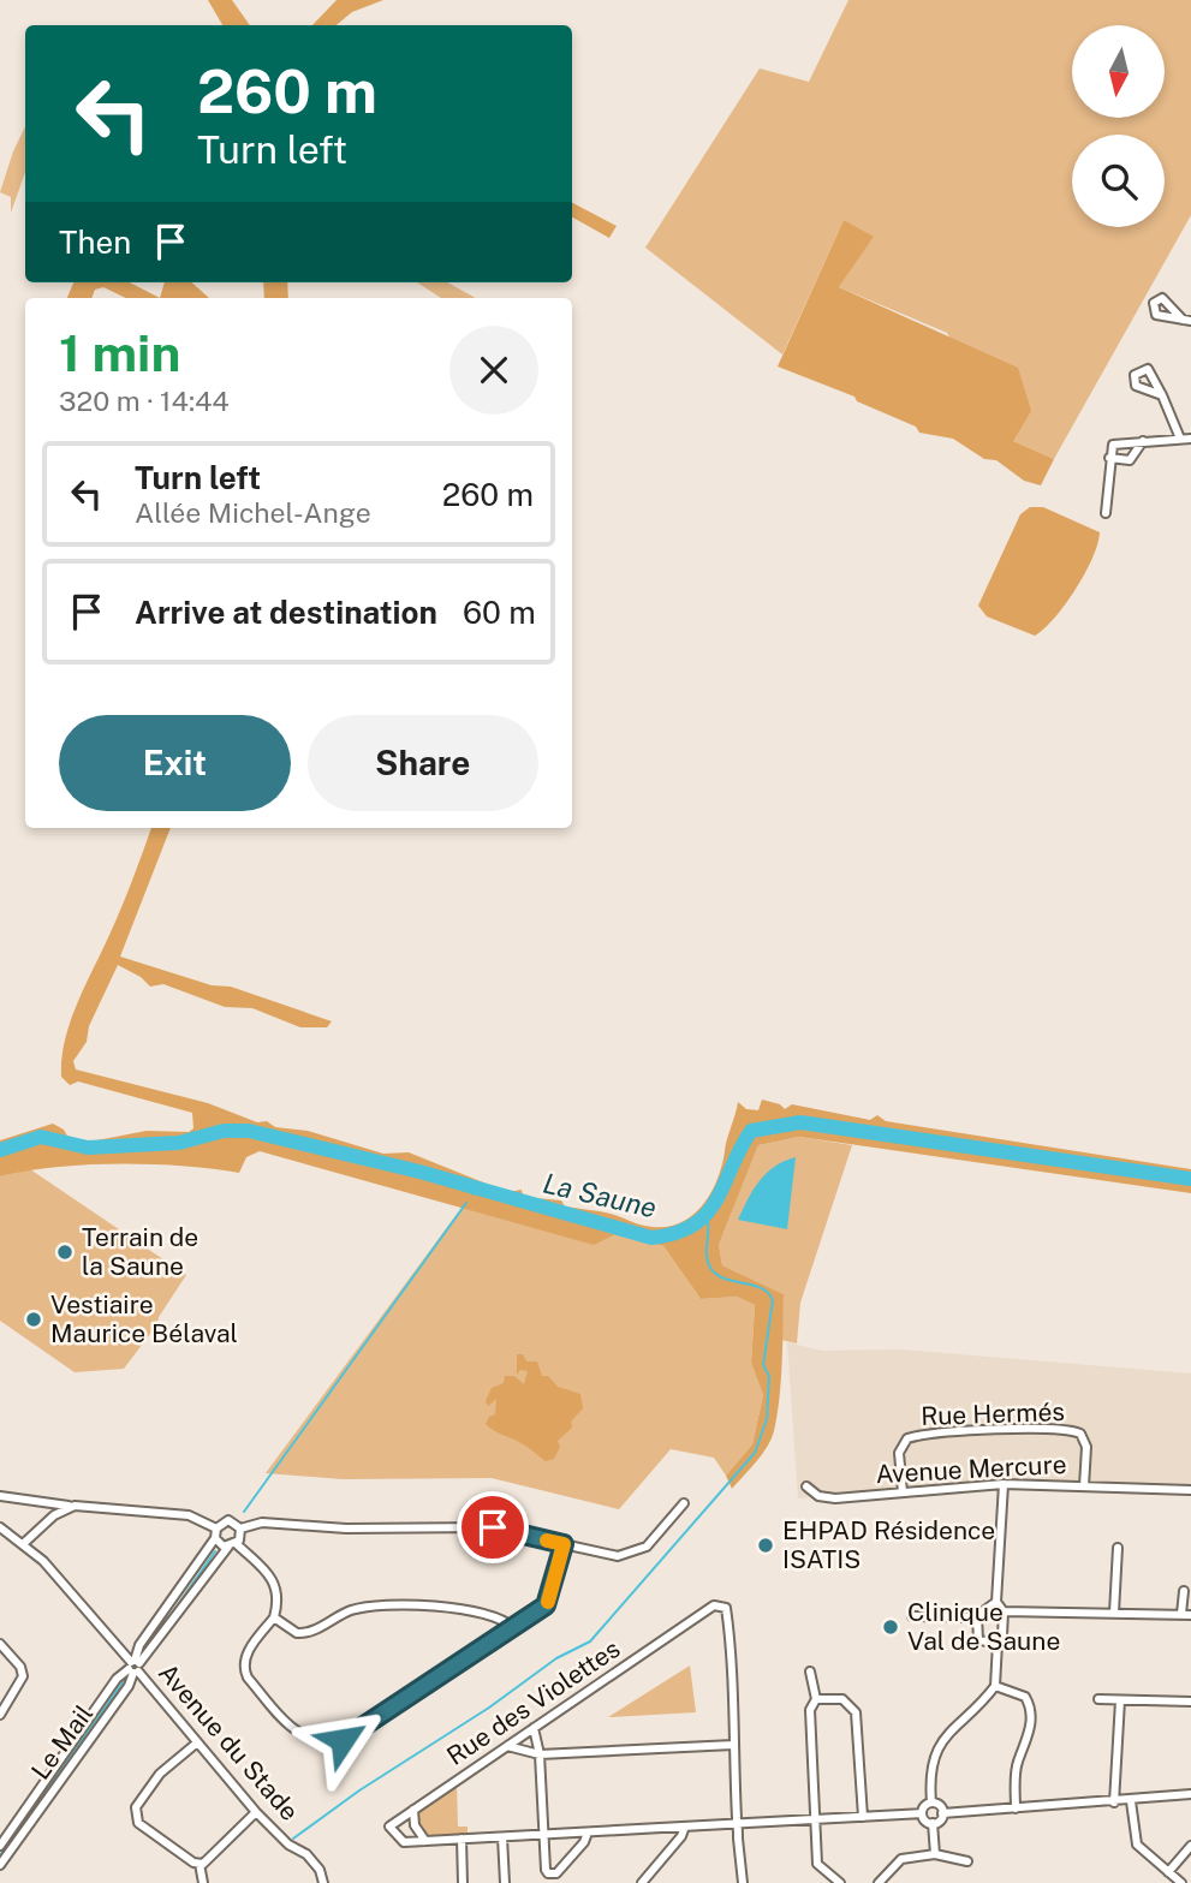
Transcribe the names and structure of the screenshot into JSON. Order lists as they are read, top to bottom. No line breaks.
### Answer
{"streets":{"street":["Rue Hermés","Avenue Mercure","Rue des Violettes","Le Mail","Avenue du Stade"]},"crossings":[["Rue Hermés","Avenue Mercure"],["Le Mail","Avenue du Stade"]],"water":["La Saune"],"places":["Terrain de la Saune","Vestiaire Maurice Bélaval","EHPAD Résidence ISATIS","Clinique Val de Saune"],"north":"bottom","page":{"turn":["260 m","Turn left"],"then":"Then","heading":["1 min","320 m · 14:44"],"list":[{"name":"Turn left","note":"Allée Michel-Ange","value":"260 m"},{"name":"Arrive at destination","value":"60 m"}],"buttons":["Exit","Share"]}}
